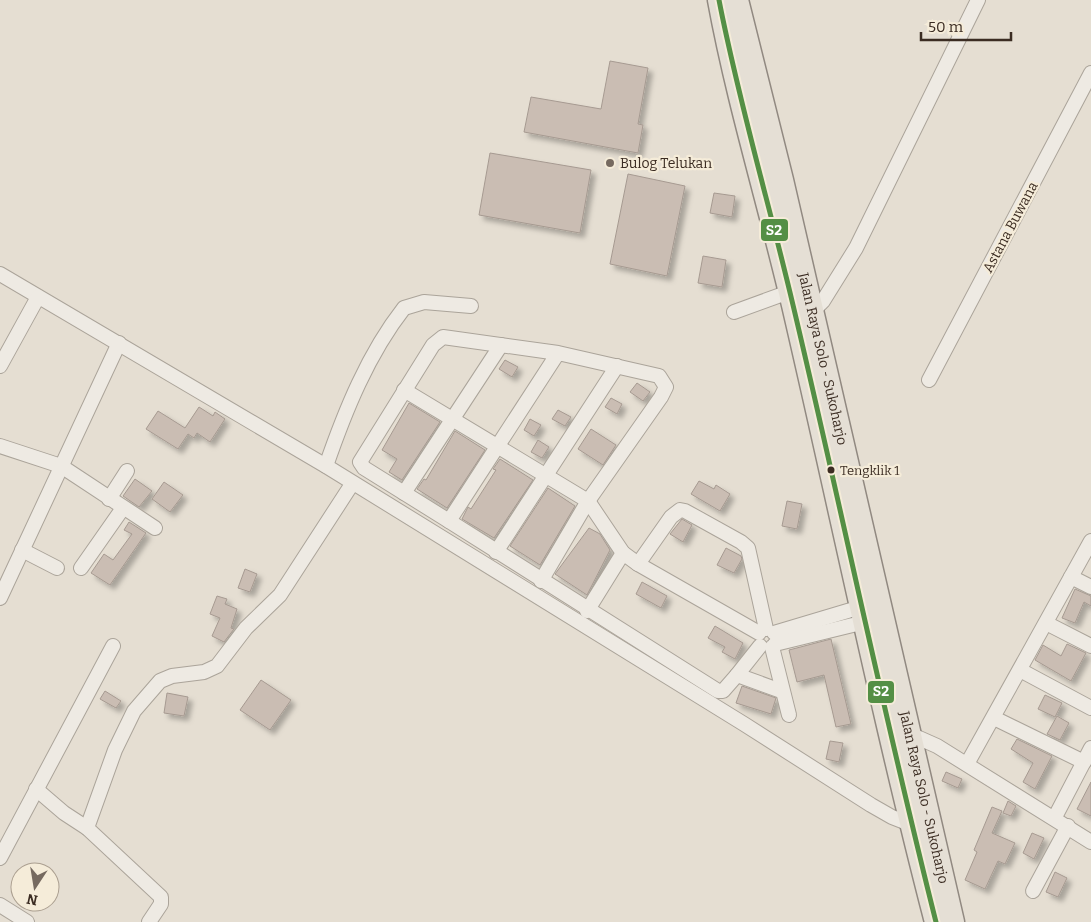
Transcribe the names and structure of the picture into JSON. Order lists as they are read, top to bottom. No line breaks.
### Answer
{"streets":{"main road":["Jalan Raya Solo - Sukoharjo"],"street":["Astana Buwana"]},"places":["Bulog Telukan","Tengklik 1"],"lines":["transit line S2"],"scale_bar":"50 m","north":"bottom"}
